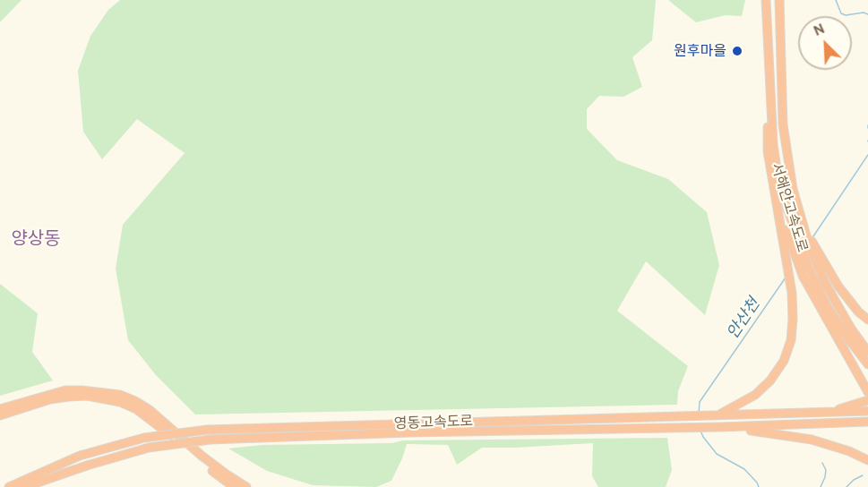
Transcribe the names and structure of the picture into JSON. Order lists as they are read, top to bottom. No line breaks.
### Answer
{"streets":{"highway":["서해안고속도로","영동고속도로"]},"districts":["양상동"],"water":["안산천"],"places":["원후마을"],"north":"top left"}
